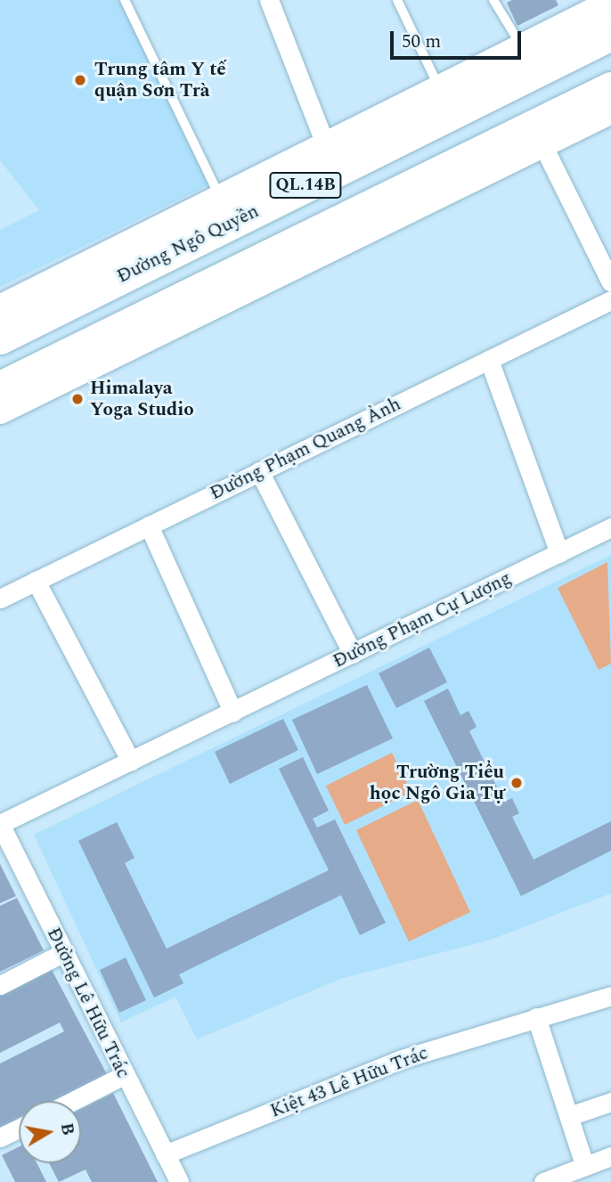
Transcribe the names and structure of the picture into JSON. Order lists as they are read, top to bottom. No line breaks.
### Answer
{"streets":{"highway":["QL.14B","Đường Ngô Quyền"],"street":["Đường Phạm Quang Ảnh","Đường Phạm Cự Lượng","Đường Lê Hữu Trác","Kiệt 43 Lê Hữu Trác"]},"crossings":[["Đường Phạm Cự Lượng","Đường Lê Hữu Trác"],["Đường Lê Hữu Trác","Kiệt 43 Lê Hữu Trác"]],"places":["Trung tâm Y tế quận Sơn Trà","Himalaya Yoga Studio","Trường Tiểu học Ngô Gia Tự"],"scale_bar":"50 m","north":"right"}
